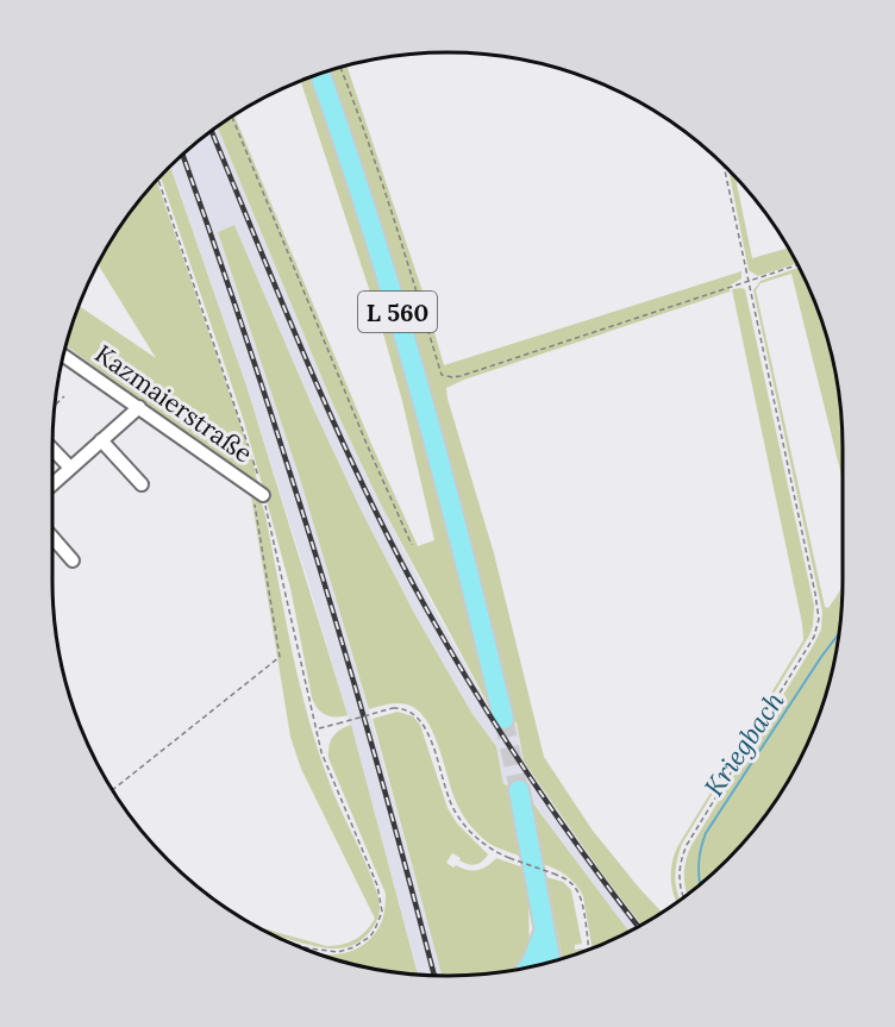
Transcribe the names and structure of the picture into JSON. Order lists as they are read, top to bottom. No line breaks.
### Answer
{"streets":{"main road":["L 560"],"street":["Kazmaierstraße"]},"water":["Kriegbach"]}
